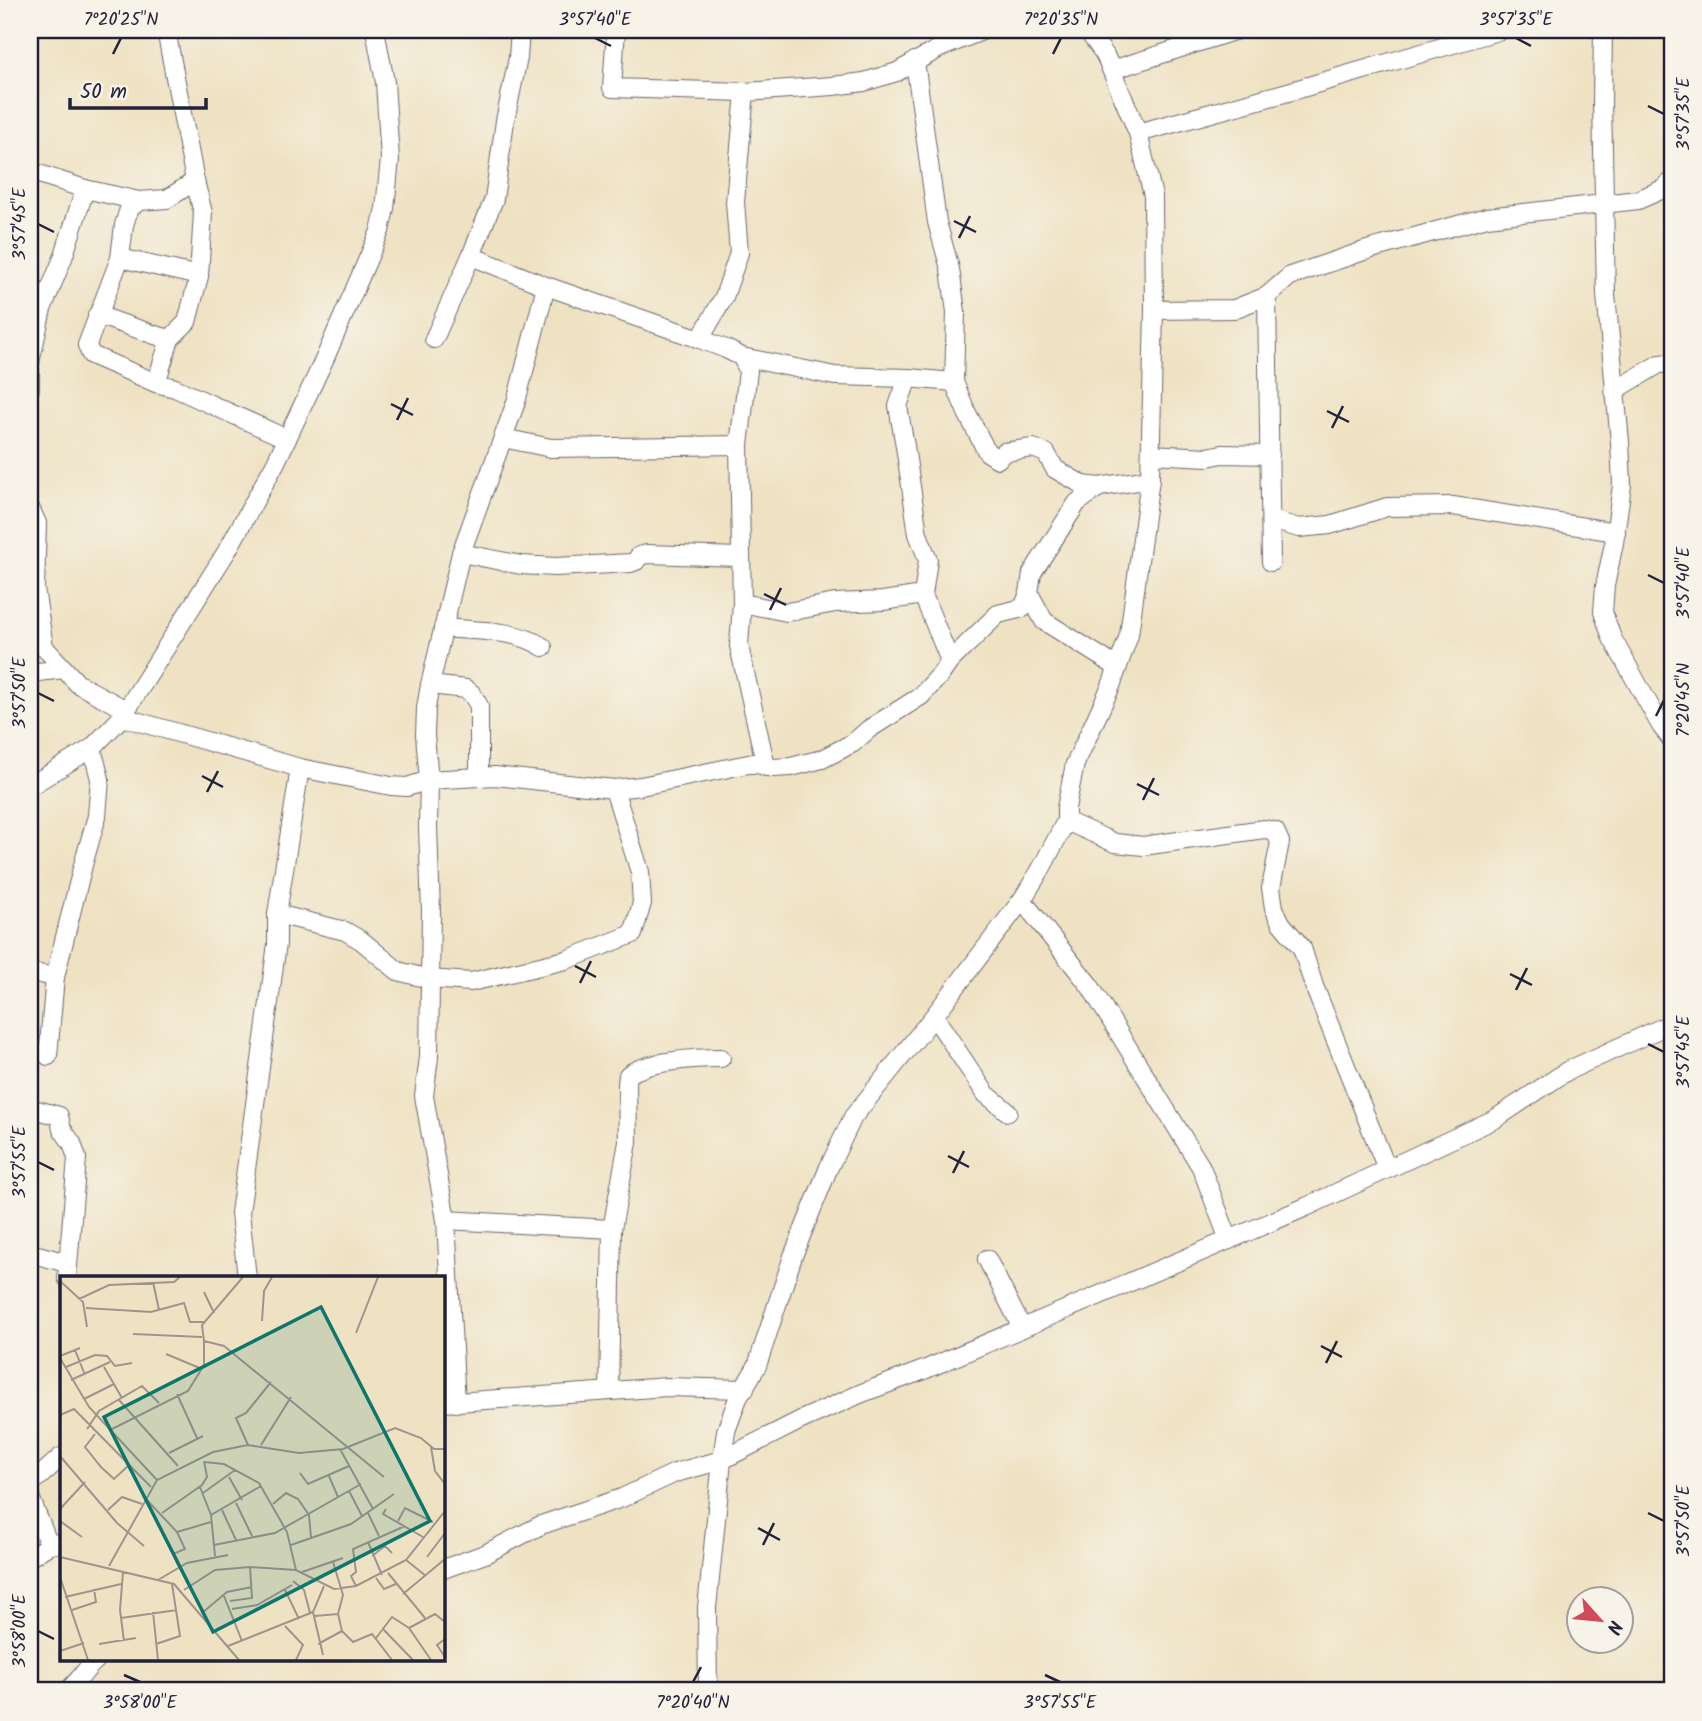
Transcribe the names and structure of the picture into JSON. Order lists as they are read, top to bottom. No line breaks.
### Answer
{"scale_bar":"50 m","north":"bottom right","coordinates":["7°20'25\"N","3°57'40\"E","7°20'35\"N","3°57'35\"E","3°57'45\"E","3°57'50\"E","7°20'45\"N","3°57'55\"E","3°58'00\"E","7°20'40\"N"]}
